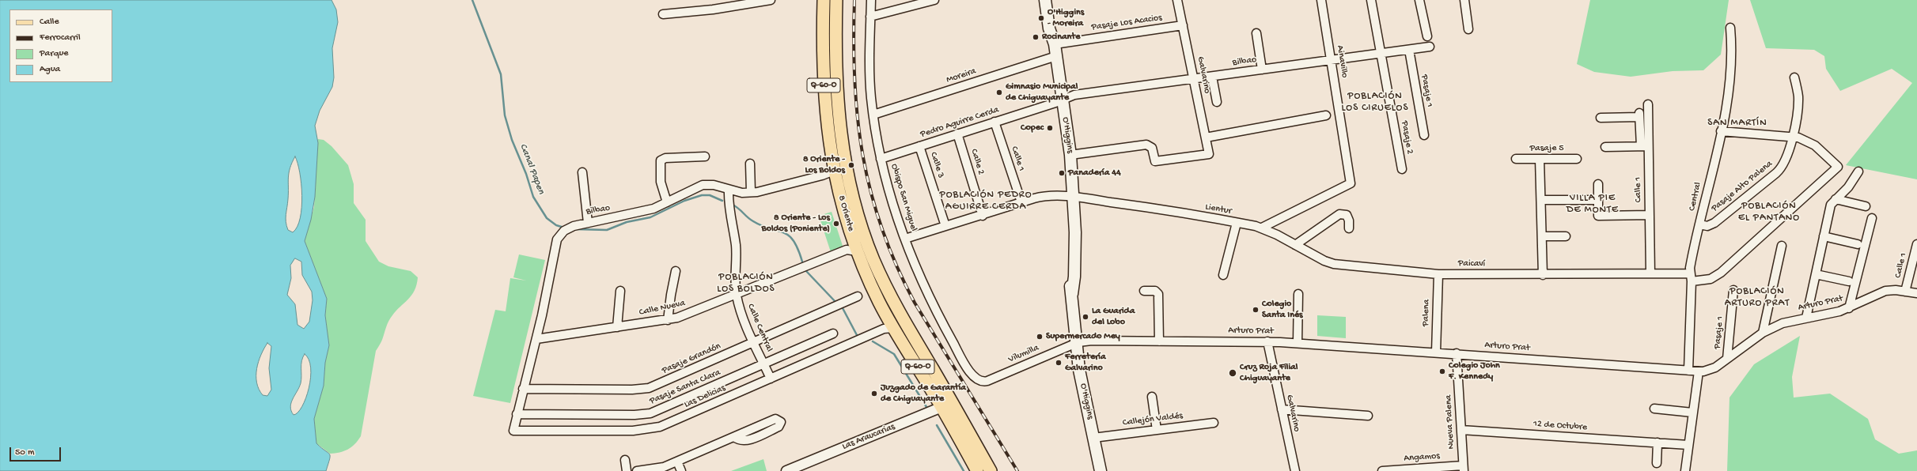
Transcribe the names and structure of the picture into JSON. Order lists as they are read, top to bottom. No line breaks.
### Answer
{"streets":{"main road":["Q-60-O","O'Higgins","8 Oriente"],"street":["Pasaje Los Acacios","Bilbao","Ainavillo","Galvarino","Moreira","Pasaje 1","Pedro Aguirre Cerda","Pasaje 2","Pasaje 5","Calle 1","Calle 2","Calle 3","Pasaje Alto Palena","Central","Obispo San Miguel","Lientur","Paicaví","Arturo Prat","Calle Nueva","Palena","Calle Central","Vilumilla","Pasaje Grandón","Pasaje Santa Clara","Las Delicias","Callejón Valdés","Nueva Palena","12 de Octubre","Las Araucarias","Angamos"]},"crossings":[["Pasaje Los Acacios","Galvarino"],["Pasaje Los Acacios","O'Higgins"],["Bilbao","Ainavillo"],["Bilbao","Galvarino"],["Bilbao","Pasaje 1"],["Bilbao","Pedro Aguirre Cerda"],["Bilbao","O'Higgins"],["Bilbao","Pasaje 2"],["Bilbao","8 Oriente"],["Bilbao","Calle Nueva"],["Bilbao","Calle Central"],["Bilbao","Pasaje Grandón"],["Bilbao","Pasaje Santa Clara"],["Bilbao","Las Delicias"],["Ainavillo","Lientur"],["Ainavillo","Paicaví"],["Galvarino","O'Higgins"],["Galvarino","Arturo Prat"],["Moreira","O'Higgins"],["Moreira","Obispo San Miguel"],["Q-60-O","8 Oriente"],["Q-60-O","Las Araucarias"],["Pasaje 1","Arturo Prat"],["Pedro Aguirre Cerda","O'Higgins"],["Pedro Aguirre Cerda","Calle 1"],["Pedro Aguirre Cerda","Calle 2"],["Pedro Aguirre Cerda","Calle 3"],["Pedro Aguirre Cerda","Obispo San Miguel"],["O'Higgins","Lientur"],["O'Higgins","Arturo Prat"],["O'Higgins","Vilumilla"],["O'Higgins","Callejón Valdés"],["Calle 1","Lientur"],["Calle 1","Paicaví"],["Calle 1","Arturo Prat"],["Calle 2","Lientur"],["Calle 3","Lientur"],["Pasaje Alto Palena","Central"],["Pasaje Alto Palena","Paicaví"],["Central","Paicaví"],["Central","Arturo Prat"],["Obispo San Miguel","Lientur"],["Obispo San Miguel","Vilumilla"],["Lientur","Paicaví"],["8 Oriente","Calle Nueva"],["8 Oriente","Las Delicias"],["8 Oriente","Las Araucarias"],["Paicaví","Palena"],["Arturo Prat","Palena"],["Arturo Prat","Vilumilla"],["Arturo Prat","Nueva Palena"],["Calle Nueva","Calle Central"],["Calle Central","Pasaje Grandón"],["Calle Central","Pasaje Santa Clara"],["Calle Central","Las Delicias"],["Nueva Palena","12 de Octubre"],["Nueva Palena","Angamos"]],"districts":["POBLACIÓN LOS CIRUELOS","SAN MARTÍN","POBLACIÓN PEDRO AGUIRRE CERDA","VILLA PIE DE MONTE","POBLACIÓN EL PANTANO","POBLACIÓN LOS BOLDOS","POBLACIÓN ARTURO PRAT"],"water":["Canal Papen"],"places":["O'Higgins - Moreira","Rocinante","Gimnasio Municipal de Chiguayante","Copec","8 Oriente - Los Boldos","Panadería 44","8 Oriente - Los Boldos (Poniente)","Colegio Santa Inés","La Guarida del Lobo","Supermercado Mey","Ferretería Galvarino","Colegio John F. Kennedy","Cruz Roja Filial Chiguayante","Juzgado de Garantía de Chiguayante"],"legend":["Calle","Ferrocarril","Parque","Agua"],"scale_bar":"50 m"}
